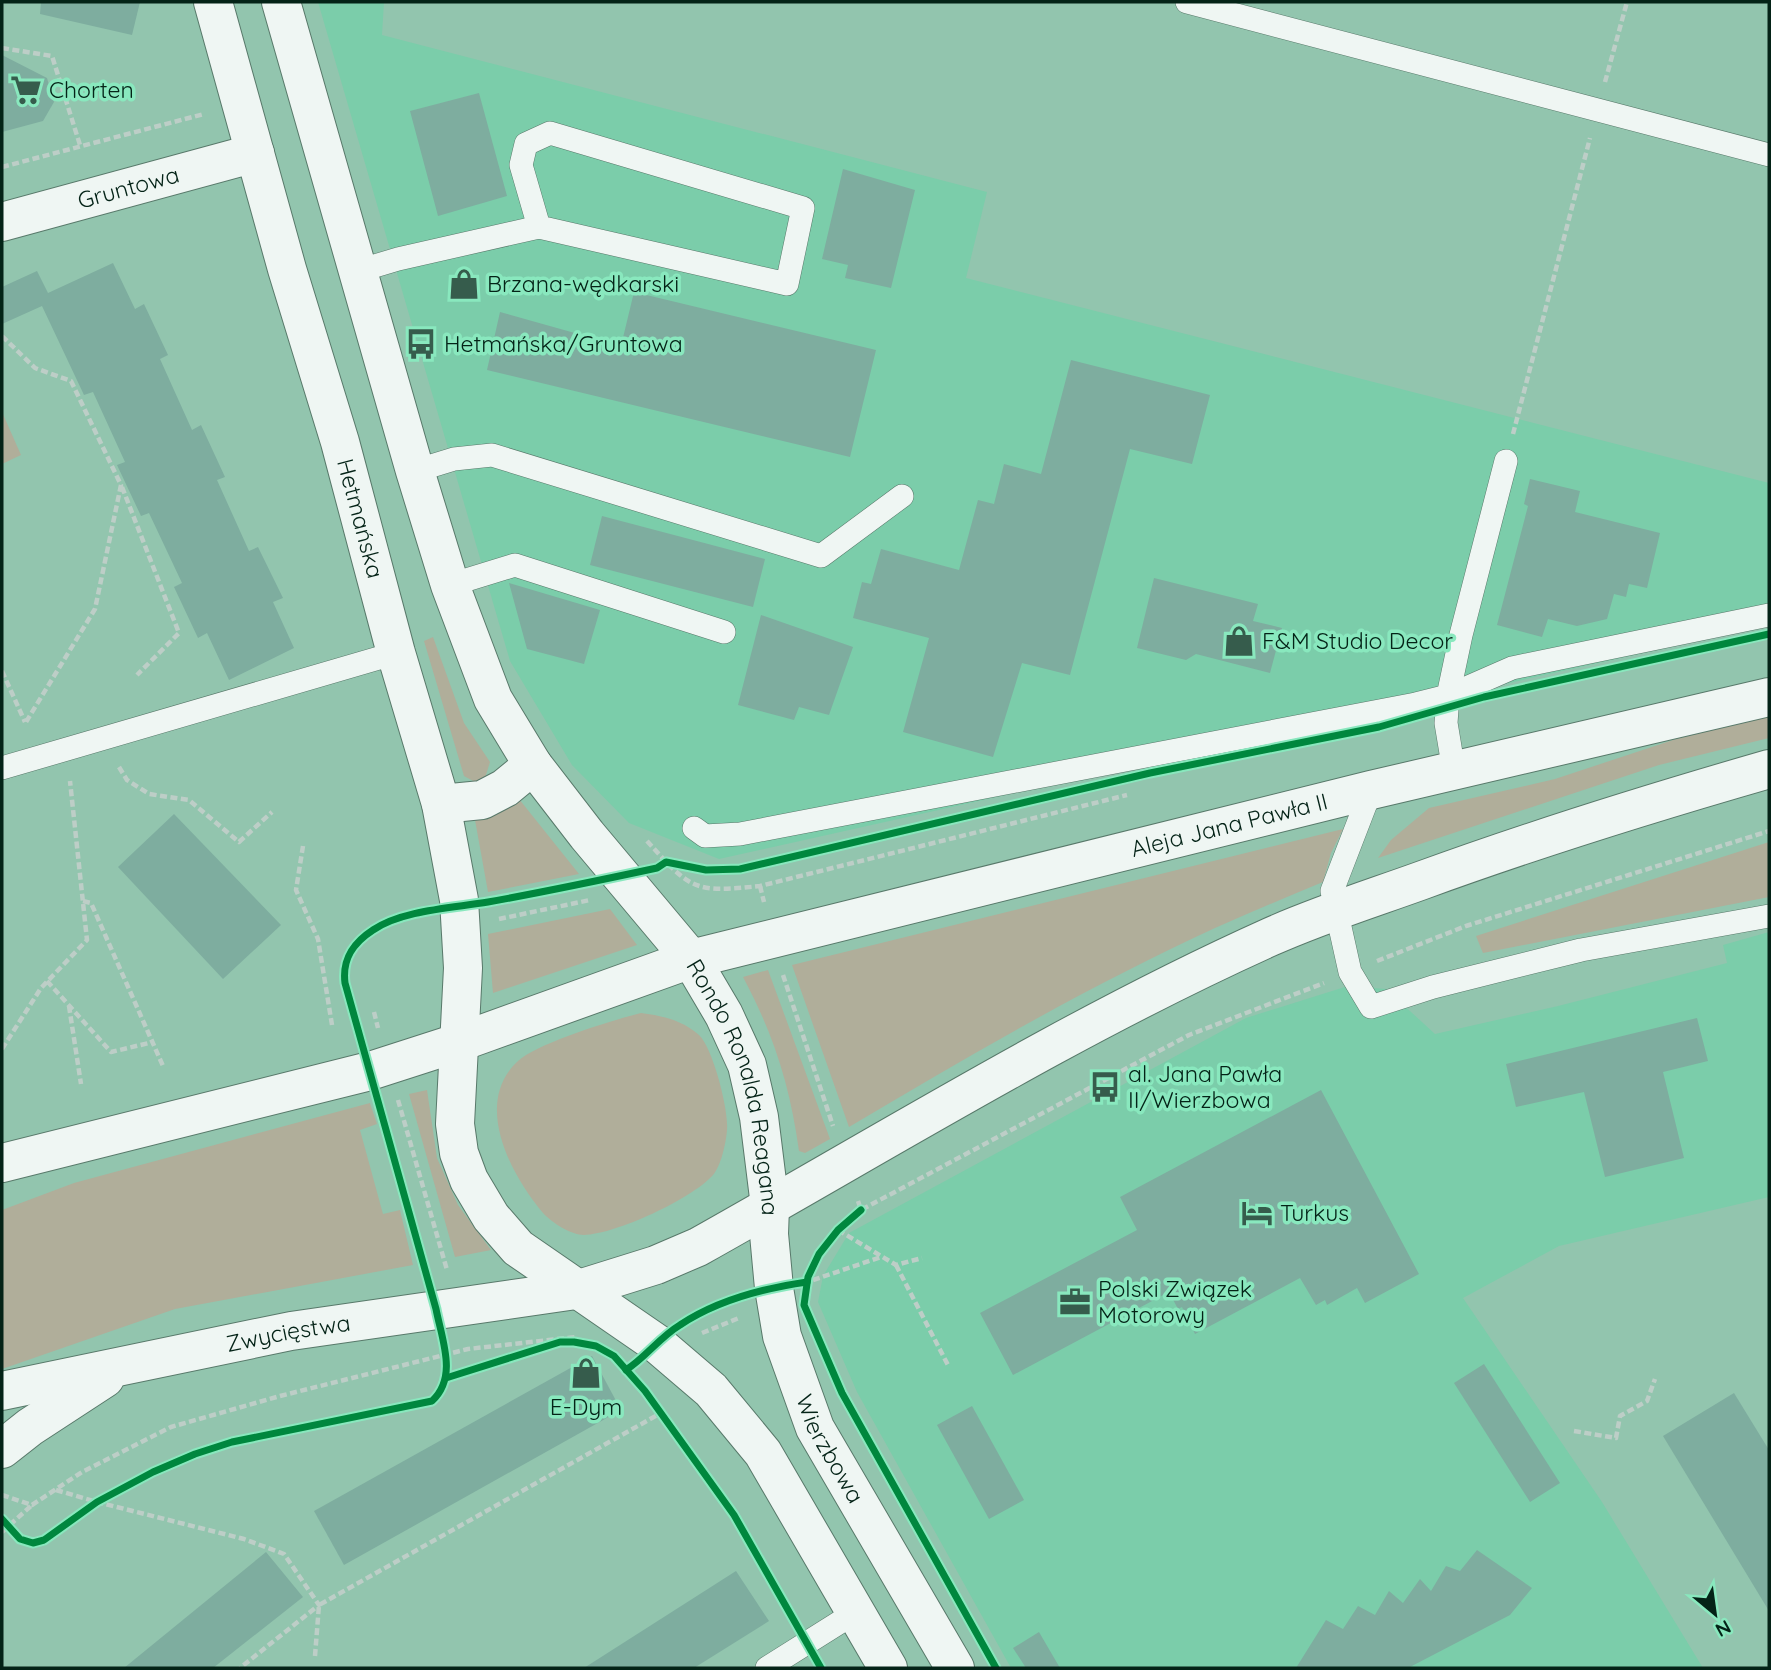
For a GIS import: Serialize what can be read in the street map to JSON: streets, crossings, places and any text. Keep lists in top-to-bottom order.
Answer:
{
  "streets": {
    "main road": [
      "Gruntowa",
      "Hetmańska",
      "Aleja Jana Pawła II",
      "Rondo Ronalda Reagana",
      "Zwycięstwa",
      "Wierzbowa"
    ]
  },
  "crossings": [
    ["Gruntowa", "Hetmańska"],
    ["Hetmańska", "Rondo Ronalda Reagana"],
    ["Aleja Jana Pawła II", "Rondo Ronalda Reagana"],
    ["Rondo Ronalda Reagana", "Zwycięstwa"],
    ["Rondo Ronalda Reagana", "Wierzbowa"]
  ],
  "places": {
    "supermarket": ["Chorten"],
    "shop": ["Brzana-wędkarski", "F&M Studio Decor", "E-Dym"],
    "bus stop": ["Hetmańska/Gruntowa", "al. Jana Pawła II/Wierzbowa"],
    "hotel": ["Turkus"],
    "office": ["Polski Związek Motorowy"]
  },
  "north": "bottom right"
}
